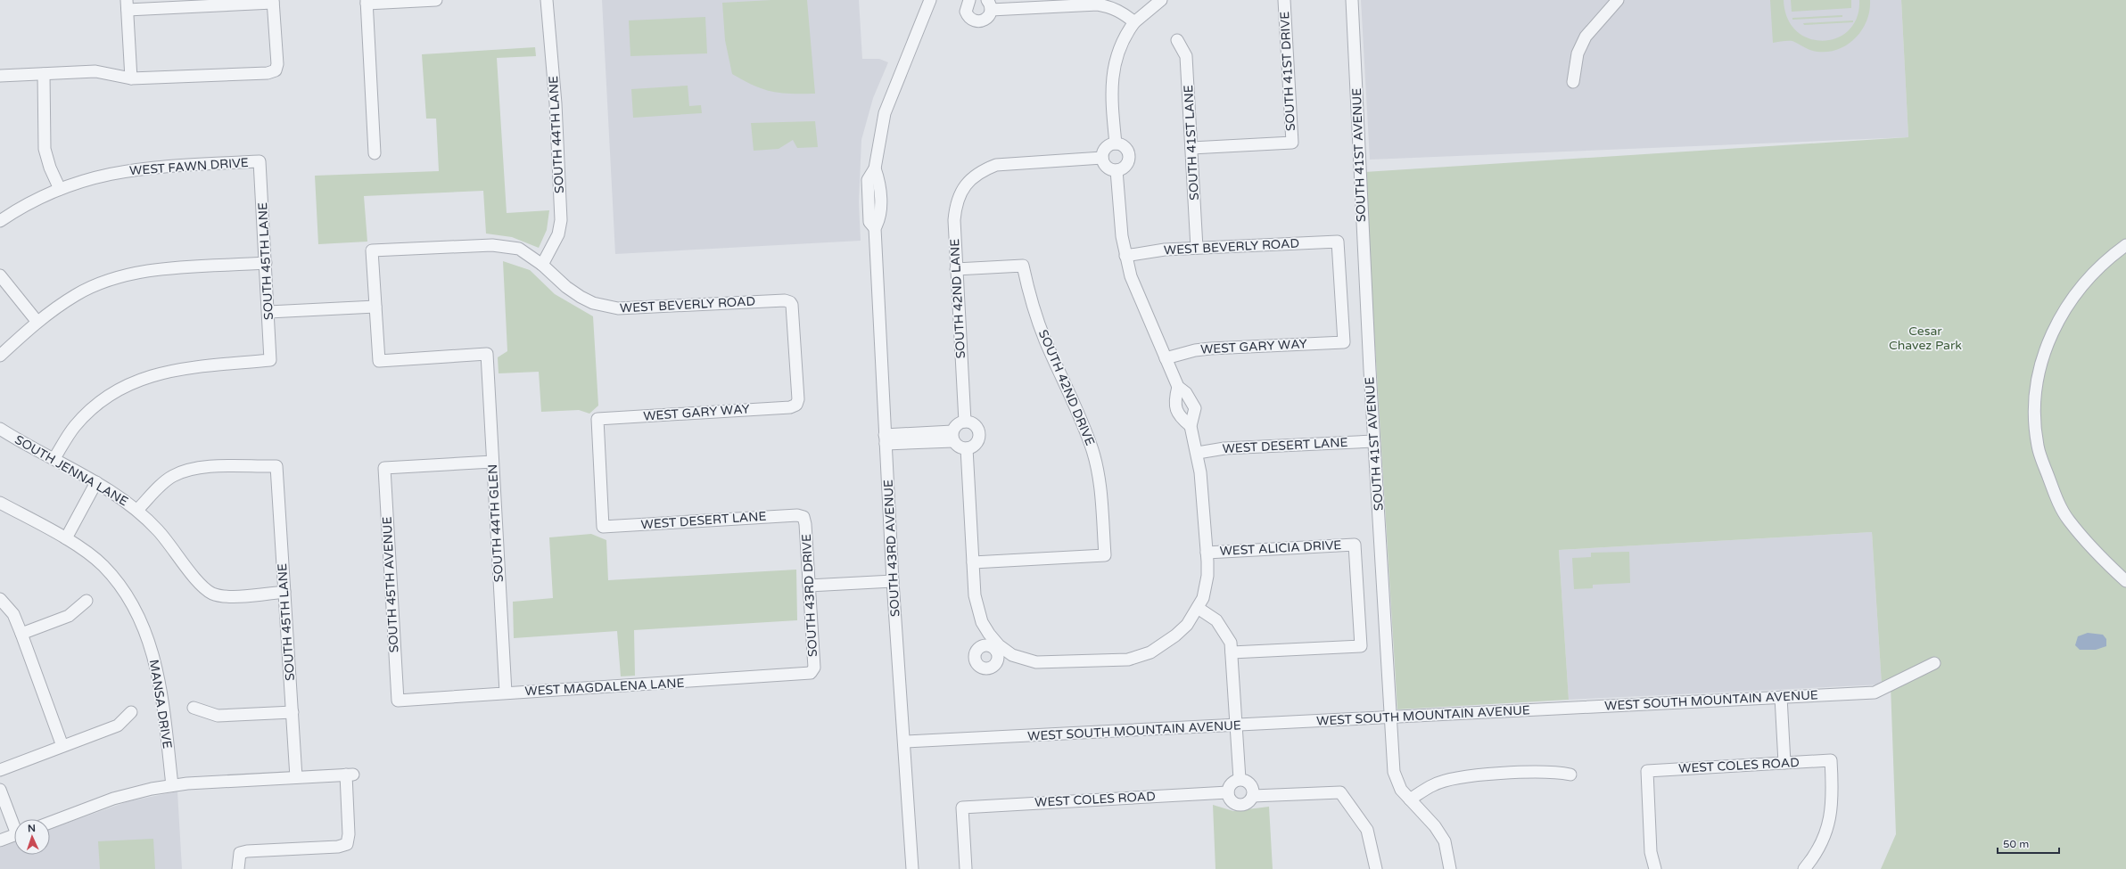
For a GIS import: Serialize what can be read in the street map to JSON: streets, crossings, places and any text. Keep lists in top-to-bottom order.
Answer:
{
  "streets": {
    "street": [
      "SOUTH 41ST DRIVE",
      "SOUTH 44TH LANE",
      "SOUTH 41ST LANE",
      "SOUTH 41ST AVENUE",
      "WEST FAWN DRIVE",
      "WEST BEVERLY ROAD",
      "SOUTH 45TH LANE",
      "SOUTH 42ND LANE",
      "WEST GARY WAY",
      "SOUTH 42ND DRIVE",
      "WEST DESERT LANE",
      "SOUTH JENNA LANE",
      "SOUTH 44TH GLEN",
      "SOUTH 43RD AVENUE",
      "WEST ALICIA DRIVE",
      "SOUTH 45TH AVENUE",
      "SOUTH 43RD DRIVE",
      "WEST MAGDALENA LANE",
      "WEST SOUTH MOUNTAIN AVENUE",
      "MANSA DRIVE",
      "WEST COLES ROAD"
    ]
  },
  "crossings": [
    ["SOUTH 41ST DRIVE", "SOUTH 41ST LANE"],
    ["SOUTH 44TH LANE", "WEST BEVERLY ROAD"],
    ["SOUTH 41ST LANE", "WEST BEVERLY ROAD"],
    ["SOUTH 41ST AVENUE", "WEST DESERT LANE"],
    ["SOUTH 41ST AVENUE", "WEST SOUTH MOUNTAIN AVENUE"],
    ["WEST FAWN DRIVE", "SOUTH 45TH LANE"],
    ["WEST BEVERLY ROAD", "WEST GARY WAY"],
    ["WEST BEVERLY ROAD", "SOUTH 44TH GLEN"],
    ["SOUTH 45TH LANE", "SOUTH JENNA LANE"],
    ["SOUTH 42ND LANE", "SOUTH 42ND DRIVE"],
    ["WEST GARY WAY", "WEST DESERT LANE"],
    ["WEST DESERT LANE", "SOUTH 43RD DRIVE"],
    ["SOUTH 44TH GLEN", "SOUTH 45TH AVENUE"],
    ["SOUTH 44TH GLEN", "WEST MAGDALENA LANE"],
    ["SOUTH 43RD AVENUE", "WEST SOUTH MOUNTAIN AVENUE"],
    ["SOUTH 45TH AVENUE", "WEST MAGDALENA LANE"],
    ["SOUTH 43RD DRIVE", "WEST MAGDALENA LANE"]
  ],
  "parks": ["Cesar Chavez Park"],
  "scale_bar": "50 m",
  "north": "top"
}
